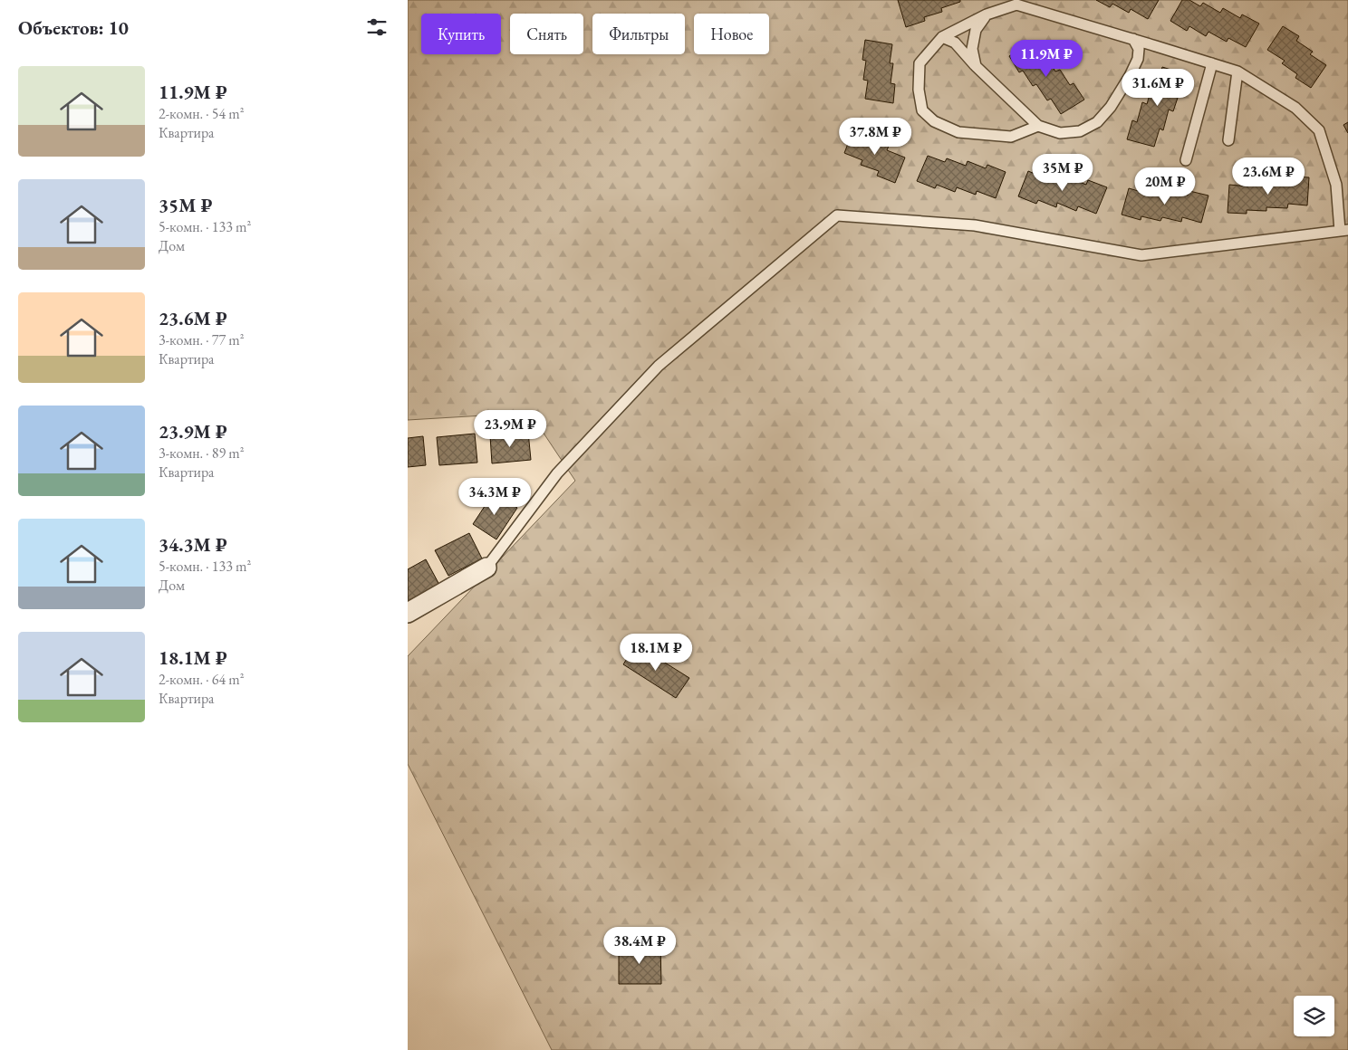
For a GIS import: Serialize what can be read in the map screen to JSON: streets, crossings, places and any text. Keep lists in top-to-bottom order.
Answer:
{
  "page": {
    "heading": "Объектов: 10",
    "chip": [
      "Купить",
      "Снять",
      "Фильтры",
      "Новое"
    ],
    "price": [
      "11.9M ₽",
      "31.6M ₽",
      "37.8M ₽",
      "35M ₽",
      "23.6M ₽",
      "20M ₽",
      "23.9M ₽",
      "34.3M ₽",
      "18.1M ₽",
      "38.4M ₽"
    ],
    "list": [
      {
        "name": "11.9M ₽",
        "note": "2-комн. · 54 m² · Квартира"
      },
      {
        "name": "35M ₽",
        "note": "5-комн. · 133 m² · Дом"
      },
      {
        "name": "23.6M ₽",
        "note": "3-комн. · 77 m² · Квартира"
      },
      {
        "name": "23.9M ₽",
        "note": "3-комн. · 89 m² · Квартира"
      },
      {
        "name": "34.3M ₽",
        "note": "5-комн. · 133 m² · Дом"
      },
      {
        "name": "18.1M ₽",
        "note": "2-комн. · 64 m² · Квартира"
      }
    ]
  }
}
